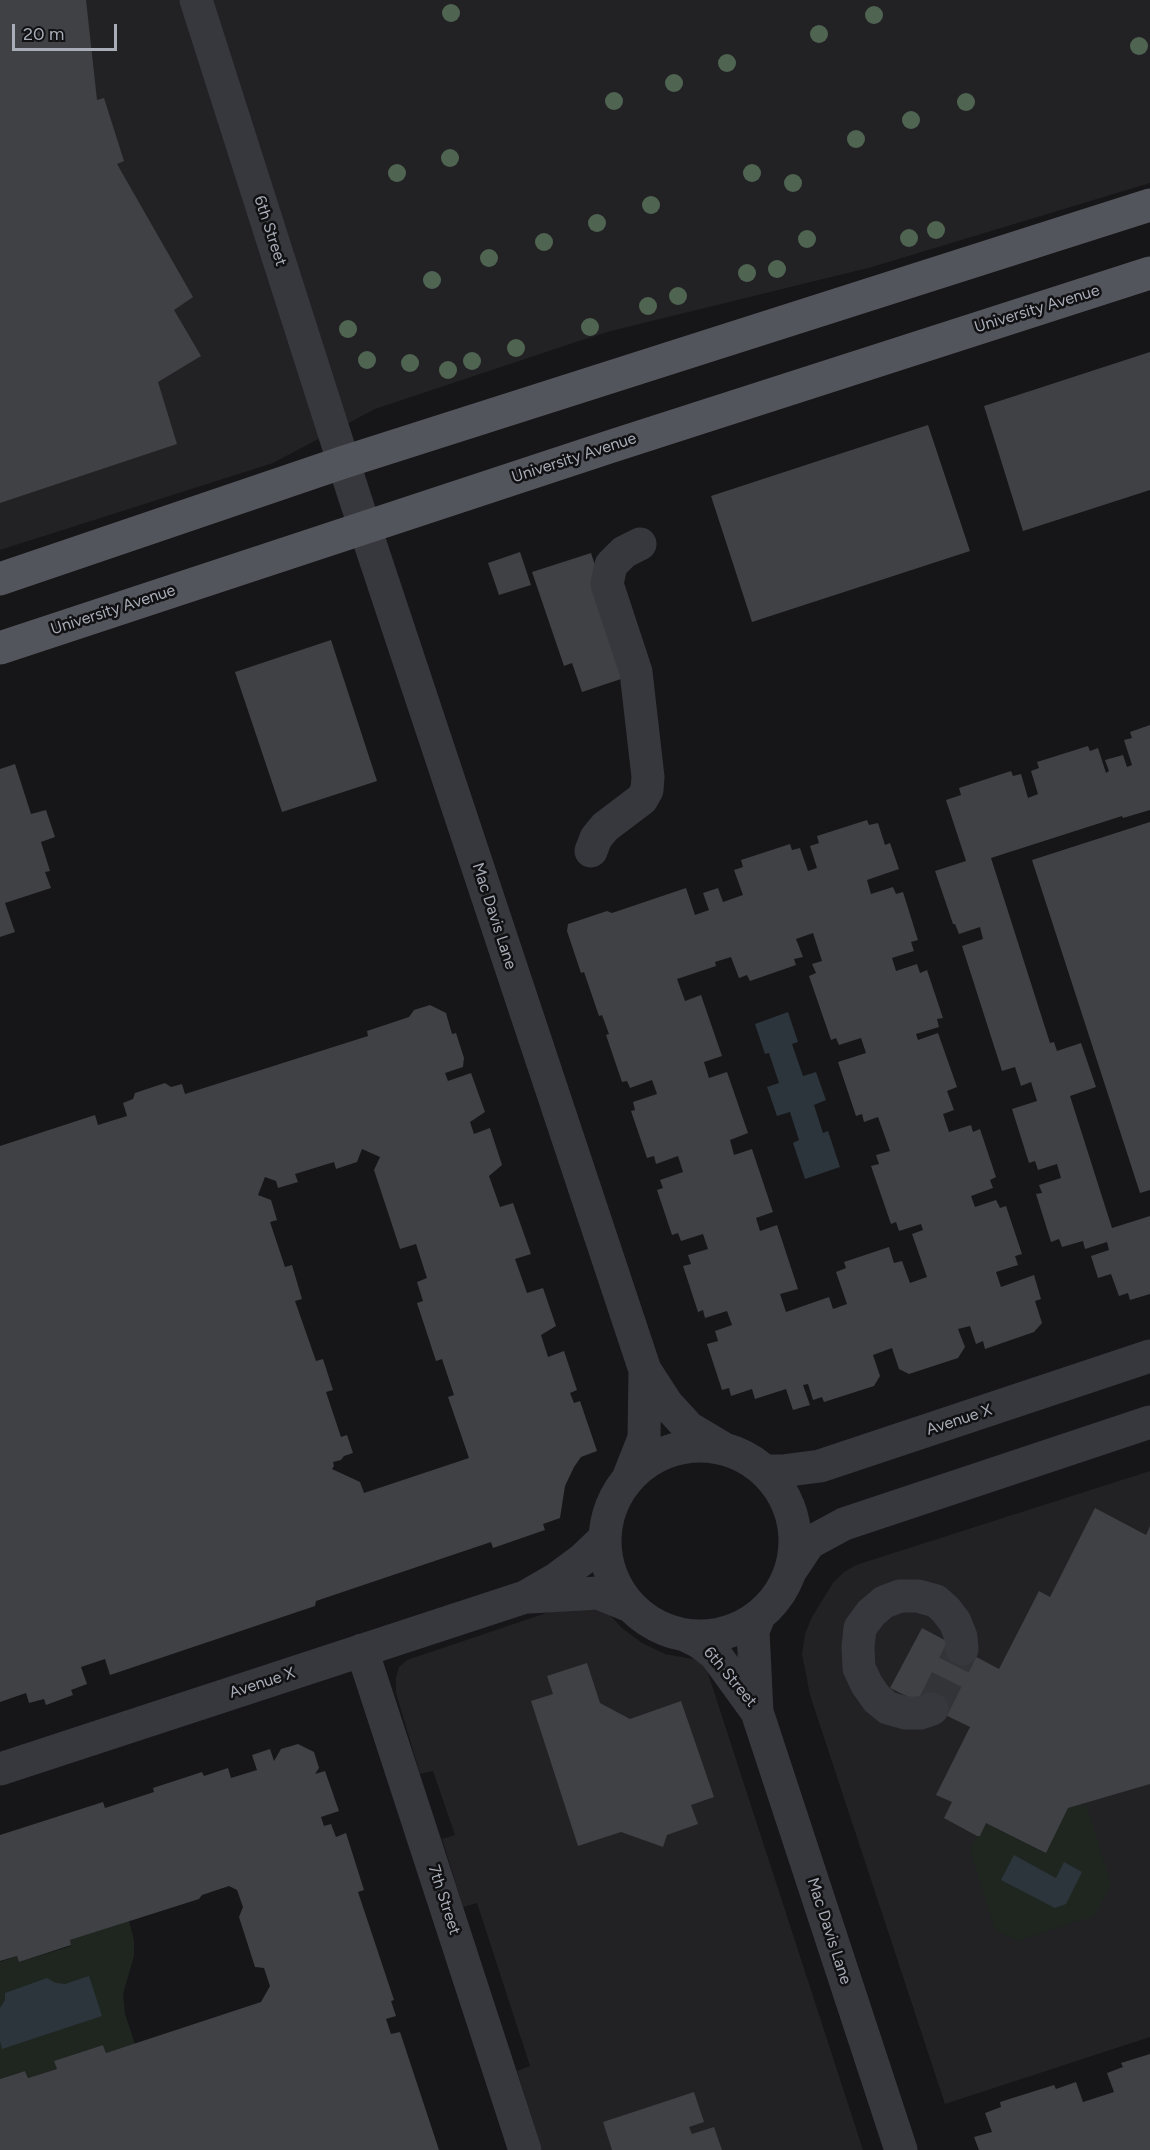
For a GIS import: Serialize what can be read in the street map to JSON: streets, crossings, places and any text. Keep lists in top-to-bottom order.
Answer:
{
  "streets": {
    "main road": ["University Avenue"],
    "street": [
      "6th Street",
      "Mac Davis Lane",
      "Avenue X",
      "7th Street"
    ]
  },
  "crossings": [
    ["6th Street", "Mac Davis Lane"],
    ["6th Street", "Avenue X"],
    ["University Avenue", "Mac Davis Lane"],
    ["Avenue X", "7th Street"]
  ],
  "scale_bar": "20 m"
}
